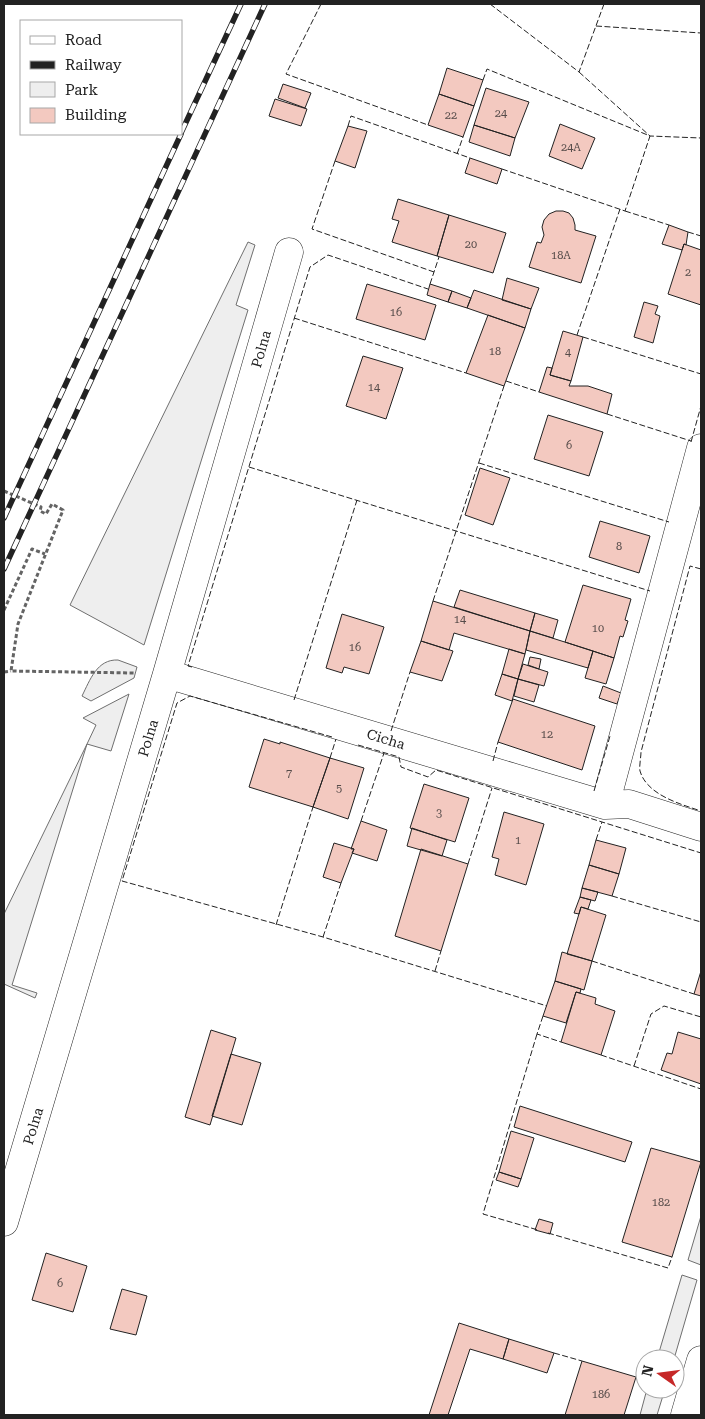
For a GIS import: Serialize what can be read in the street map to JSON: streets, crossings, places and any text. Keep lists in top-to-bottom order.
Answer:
{
  "streets": {
    "street": ["Polna", "Cicha"]
  },
  "crossings": [
    ["Polna", "Cicha"]
  ],
  "house_numbers": [
    "24",
    "22",
    "24A",
    "20",
    "18A",
    "2",
    "16",
    "18",
    "4",
    "14",
    "6",
    "8",
    "14",
    "10",
    "16",
    "12",
    "7",
    "5",
    "3",
    "1",
    "182",
    "6",
    "186"
  ],
  "legend": [
    "Road",
    "Railway",
    "Park",
    "Building"
  ],
  "north": "left"
}
